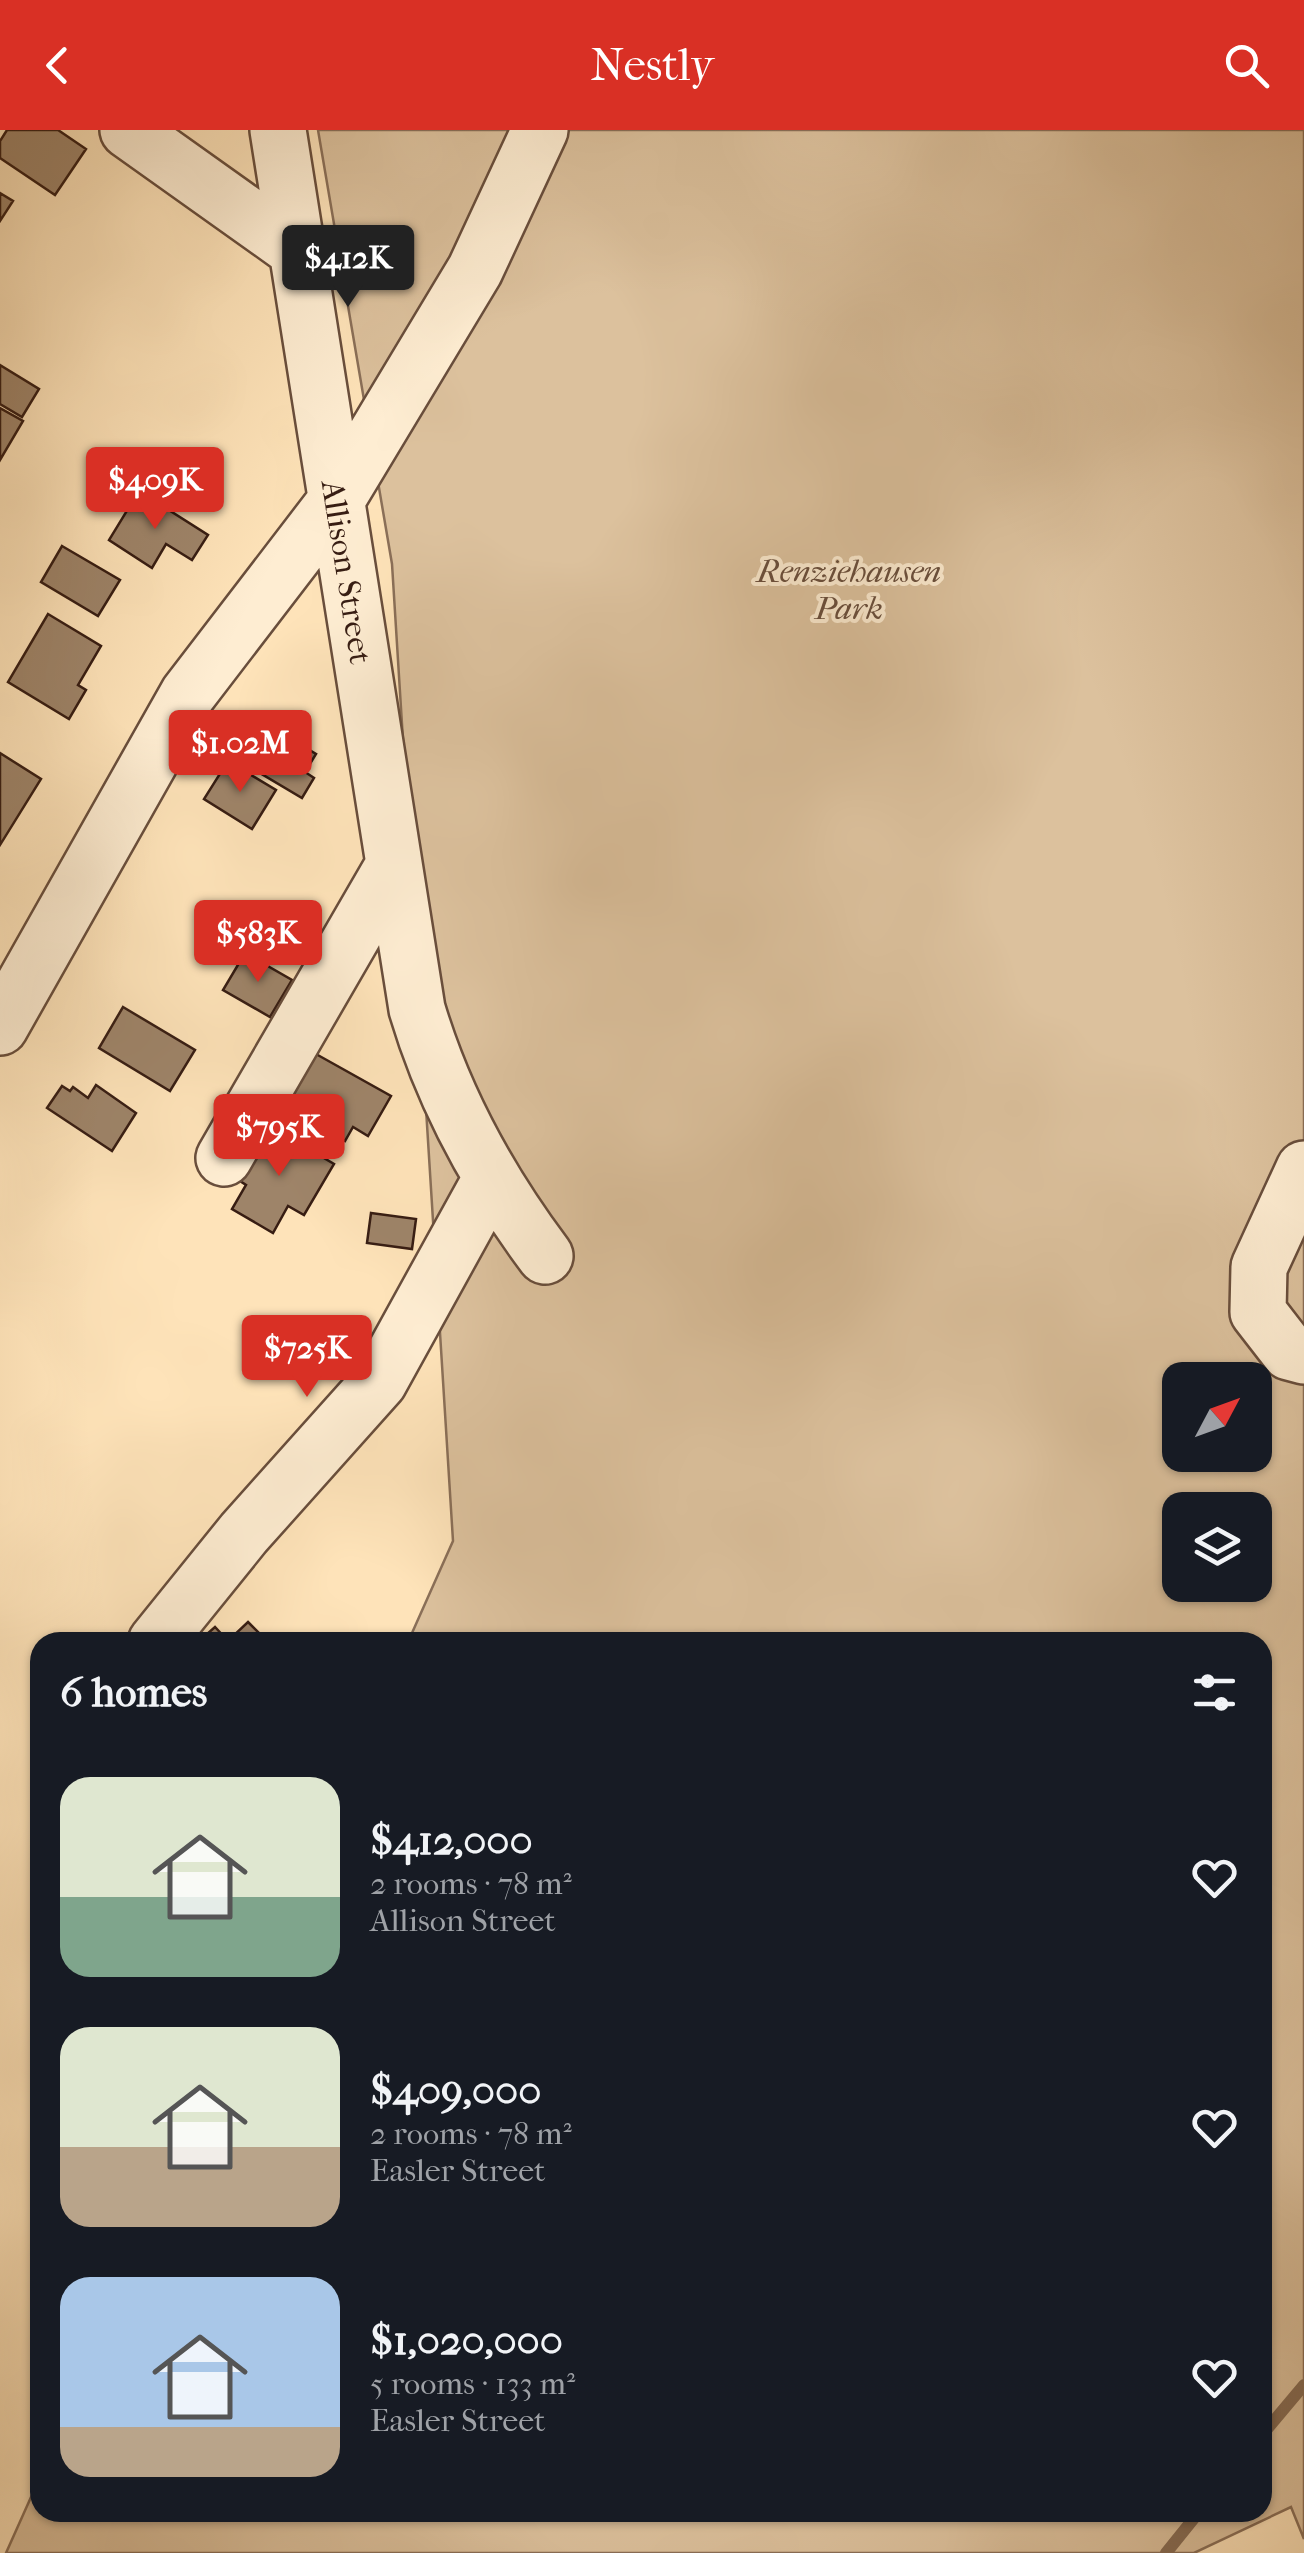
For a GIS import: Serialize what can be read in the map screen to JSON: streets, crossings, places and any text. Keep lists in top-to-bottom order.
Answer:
{
  "streets": {
    "street": ["Allison Street"]
  },
  "parks": ["Renziehausen Park"],
  "north": "top right",
  "page": {
    "header": "Nestly",
    "price": [
      "$412K",
      "$409K",
      "$1.02M",
      "$583K",
      "$795K",
      "$725K"
    ],
    "heading": "6 homes",
    "list": [
      {
        "name": "$412,000",
        "note": "2 rooms · 78 m² · Allison Street"
      },
      {
        "name": "$409,000",
        "note": "2 rooms · 78 m² · Easler Street"
      },
      {
        "name": "$1,020,000",
        "note": "5 rooms · 133 m² · Easler Street"
      }
    ]
  }
}
